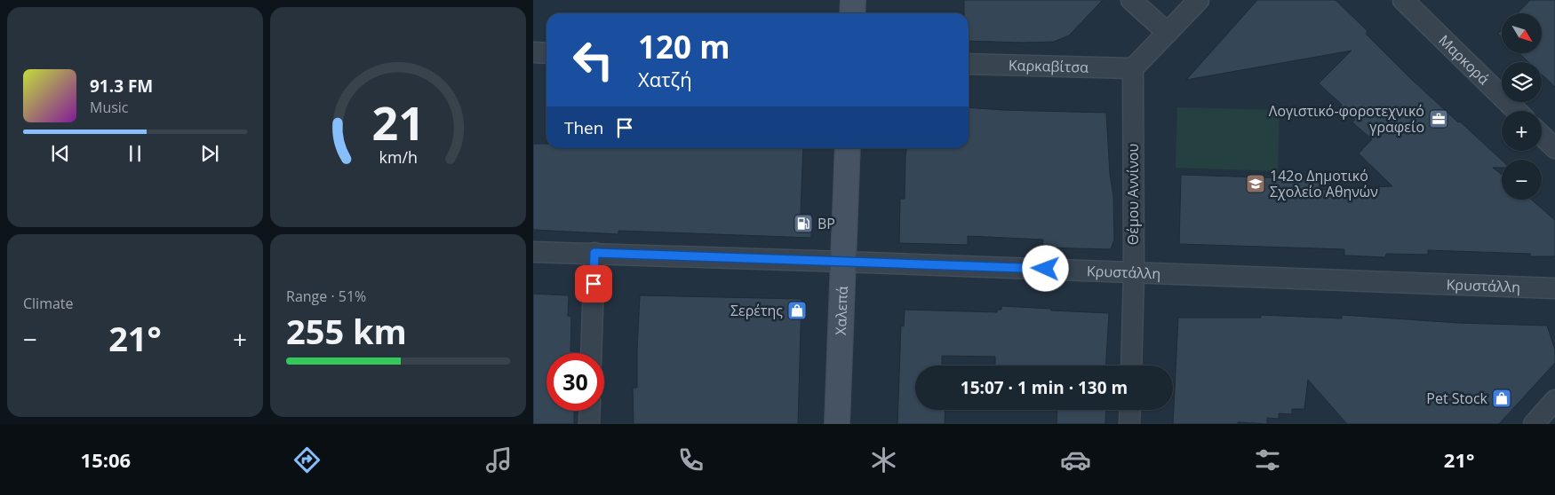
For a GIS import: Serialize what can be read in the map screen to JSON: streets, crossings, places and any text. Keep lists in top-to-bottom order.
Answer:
{
  "streets": {
    "street": [
      "Μαρκορά",
      "Καρκαβίτσα",
      "Θέμου Αννίνου",
      "Κρυστάλλη",
      "Χαλεπά"
    ]
  },
  "crossings": [
    ["Καρκαβίτσα", "Θέμου Αννίνου"],
    ["Θέμου Αννίνου", "Κρυστάλλη"],
    ["Κρυστάλλη", "Χαλεπά"]
  ],
  "places": {
    "office": ["Λογιστικό-φοροτεχνικό γραφείο"],
    "school or university": ["142ο Δημοτικό Σχολείο Αθηνών"],
    "fuel station": ["BP"],
    "shop": ["Σερέτης", "Pet Stock"]
  },
  "north": "bottom right",
  "page": {
    "map_buttons": ["+", "−"],
    "turn": ["120 m", "Χατζή"],
    "song": ["91.3 FM", "Music"],
    "then": "Then",
    "tile": [
      "Climate",
      ["Range · 51%", "255 km"]
    ],
    "heat": ["−", "21°", "+"],
    "limit": "30",
    "trip": "15:07 · 1 min · 130 m",
    "tabs": ["15:06", "21°"],
    "gauge": ["21", "km/h"]
  }
}
